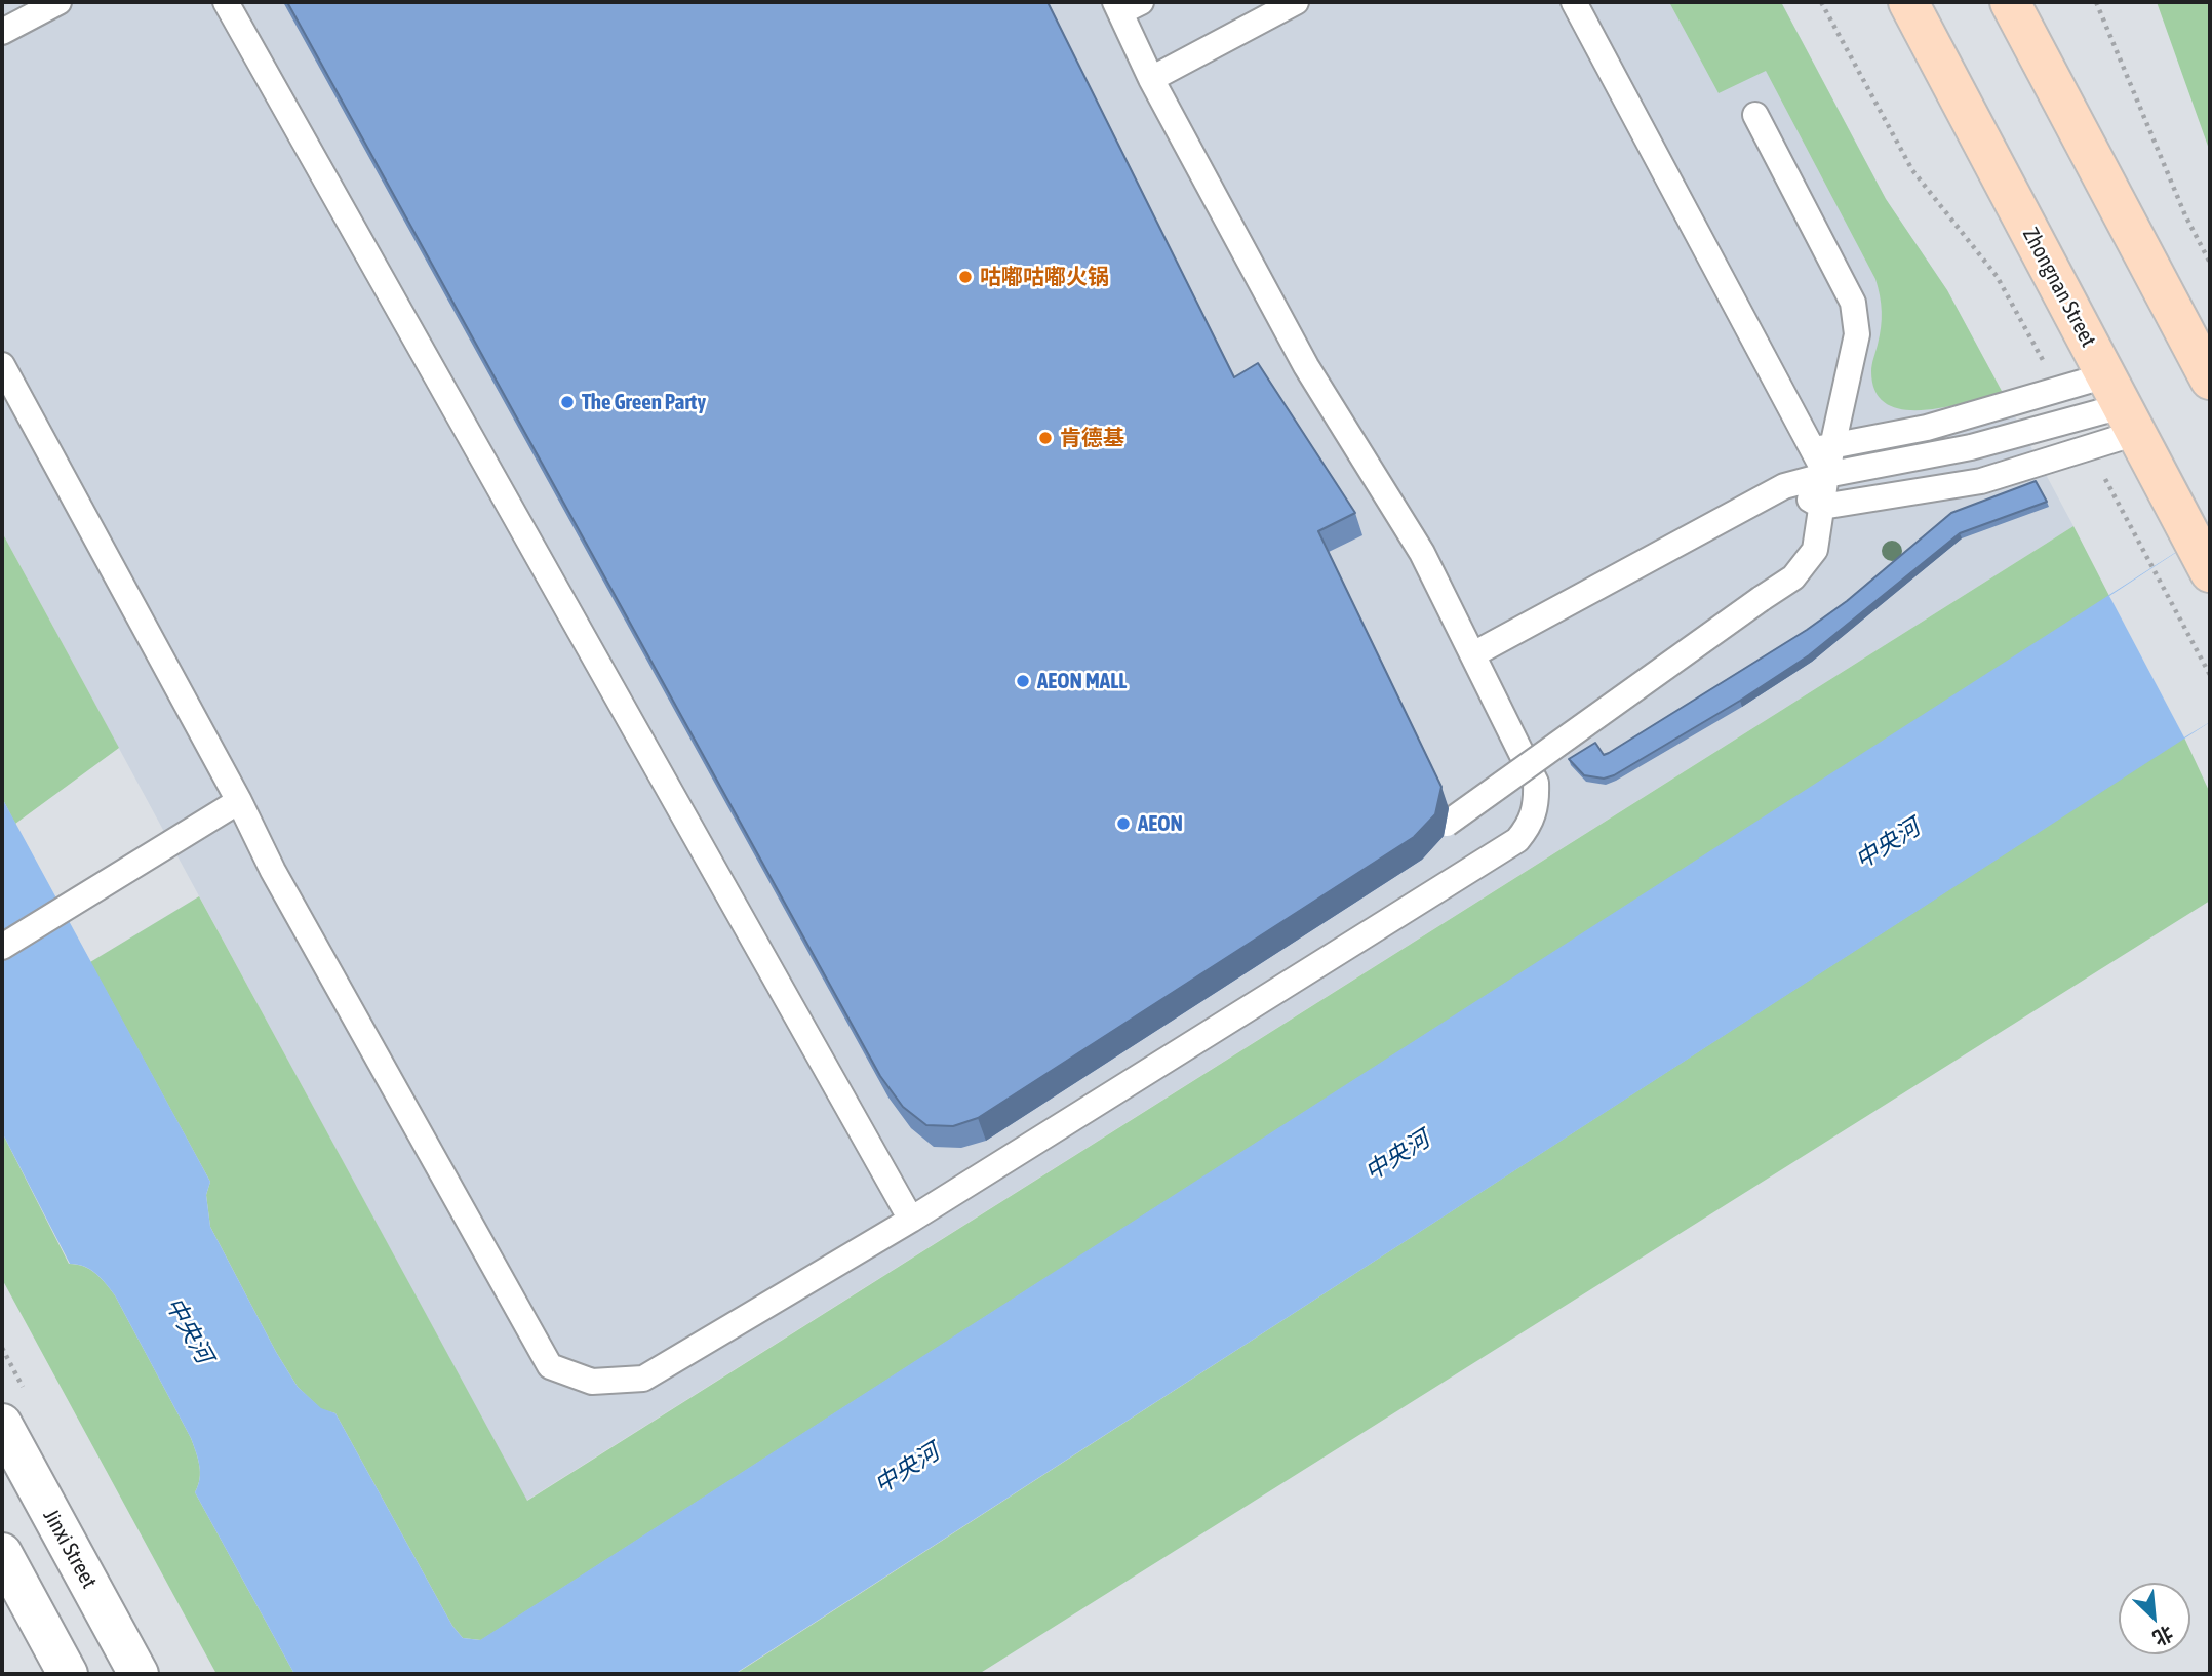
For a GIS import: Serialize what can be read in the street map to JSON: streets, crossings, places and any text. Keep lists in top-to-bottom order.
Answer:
{
  "streets": {
    "main road": ["Zhongnan Street", "Jinxi Street"]
  },
  "water": ["中央河"],
  "places": [
    "咕嘟咕嘟火锅",
    "The Green Party",
    "肯德基",
    "AEON MALL",
    "AEON"
  ],
  "north": "bottom right"
}
